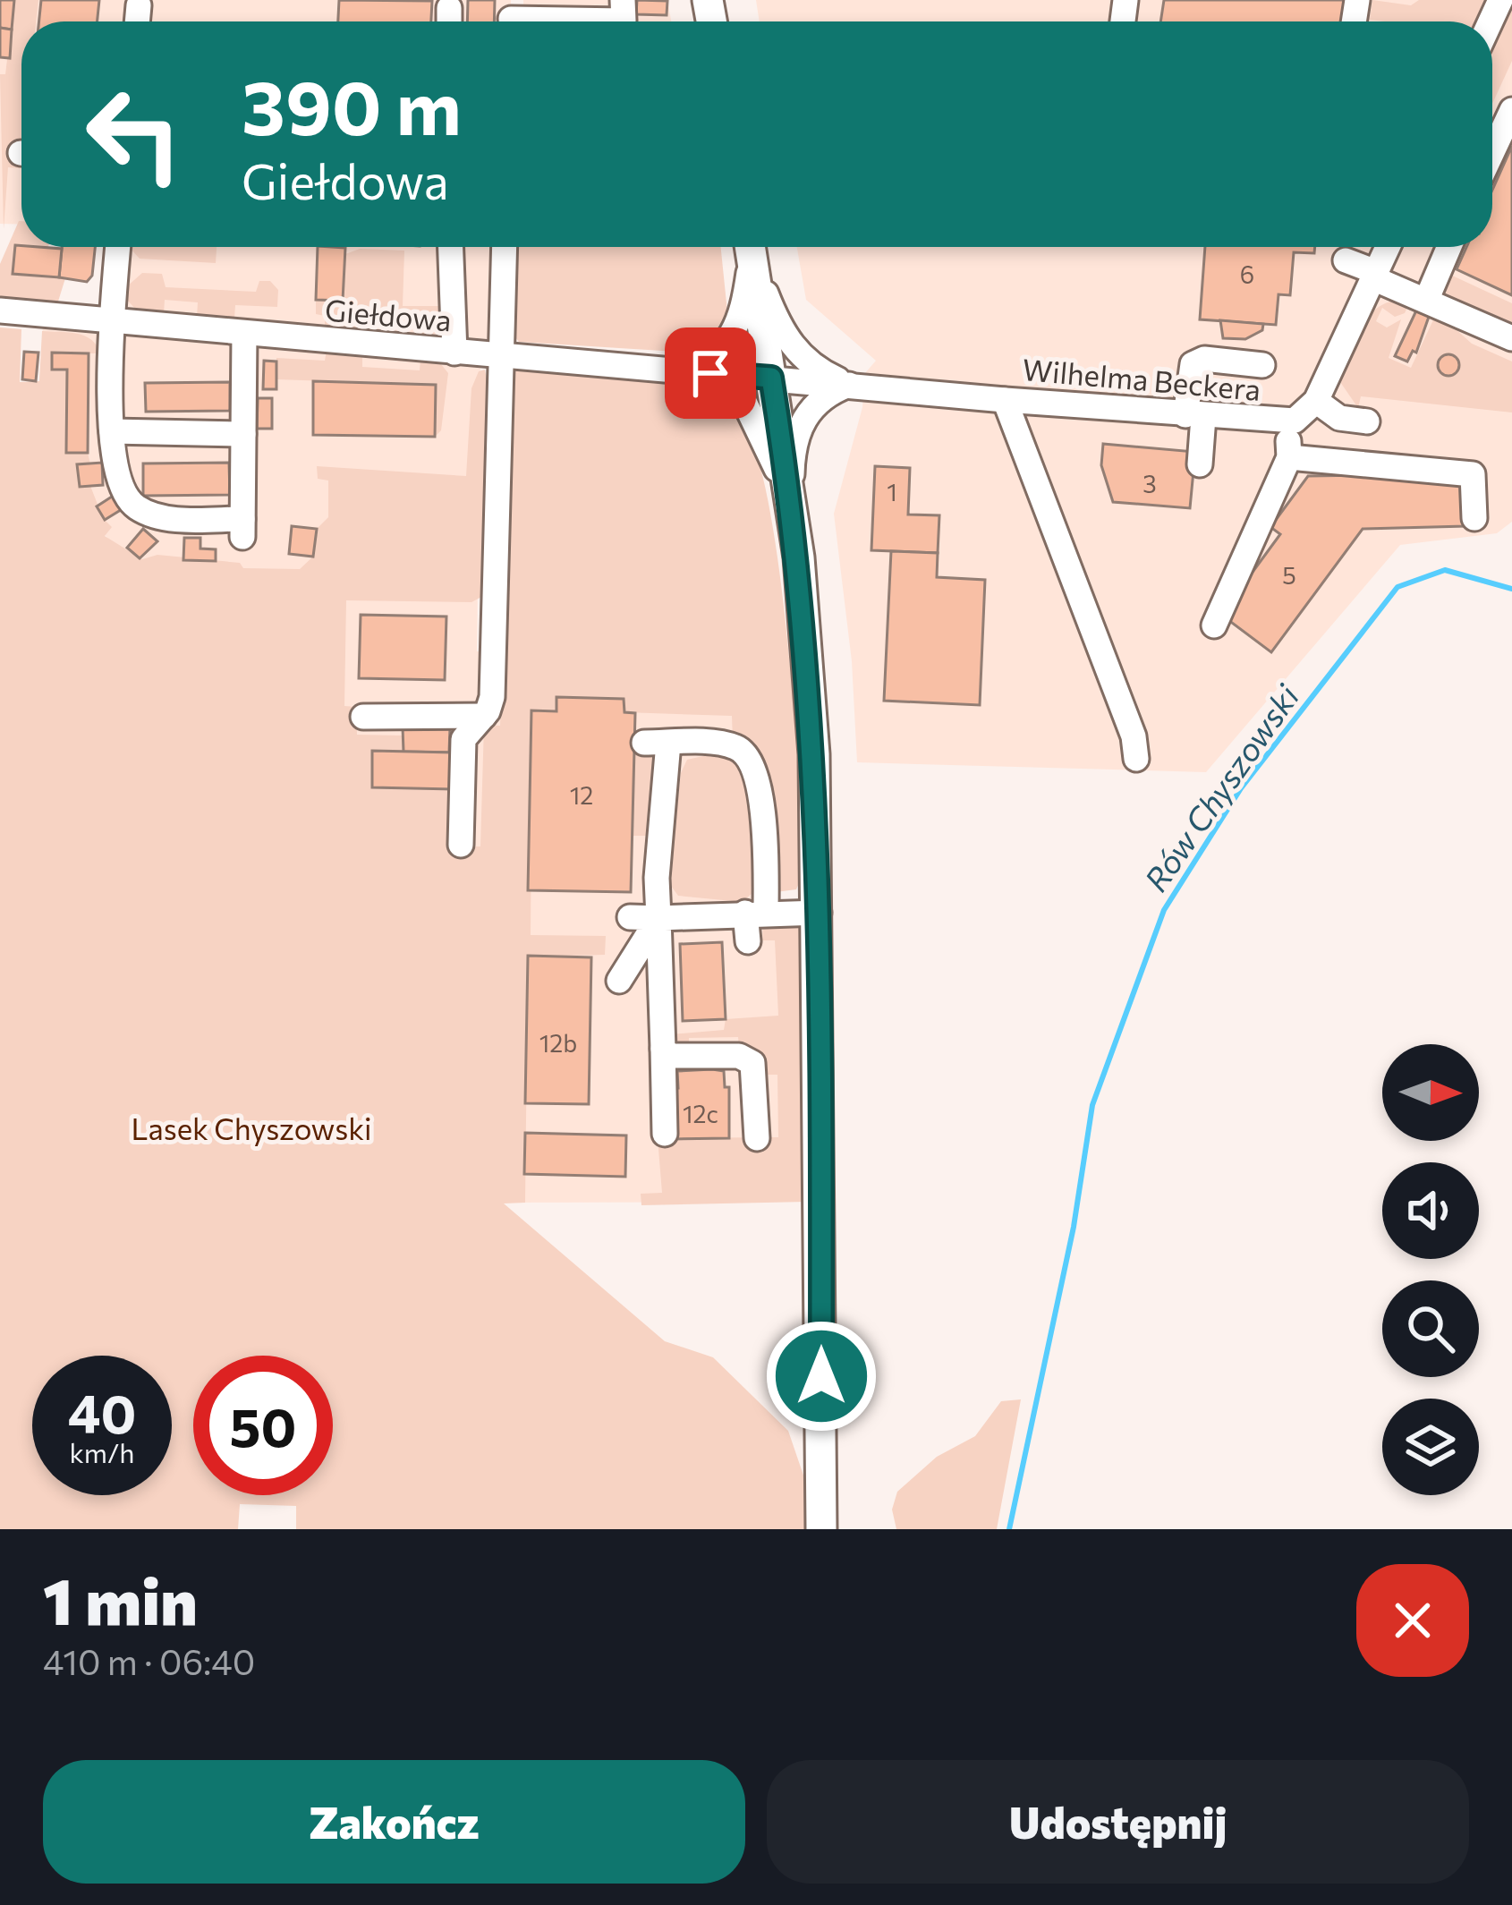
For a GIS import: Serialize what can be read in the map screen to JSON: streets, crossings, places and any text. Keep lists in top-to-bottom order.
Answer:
{
  "streets": {
    "street": ["Giełdowa", "Wilhelma Beckera"]
  },
  "crossings": [
    ["Giełdowa", "Wilhelma Beckera"]
  ],
  "water": ["Rów Chyszowski"],
  "parks": ["Lasek Chyszowski"],
  "house_numbers": [
    "6",
    "3",
    "1",
    "5",
    "12",
    "12b",
    "12c"
  ],
  "north": "right",
  "page": {
    "turn": ["390 m", "Giełdowa"],
    "speed": "40 km/h",
    "limit": "50",
    "heading": ["1 min", "410 m · 06:40"],
    "buttons": ["Zakończ", "Udostępnij"]
  }
}
